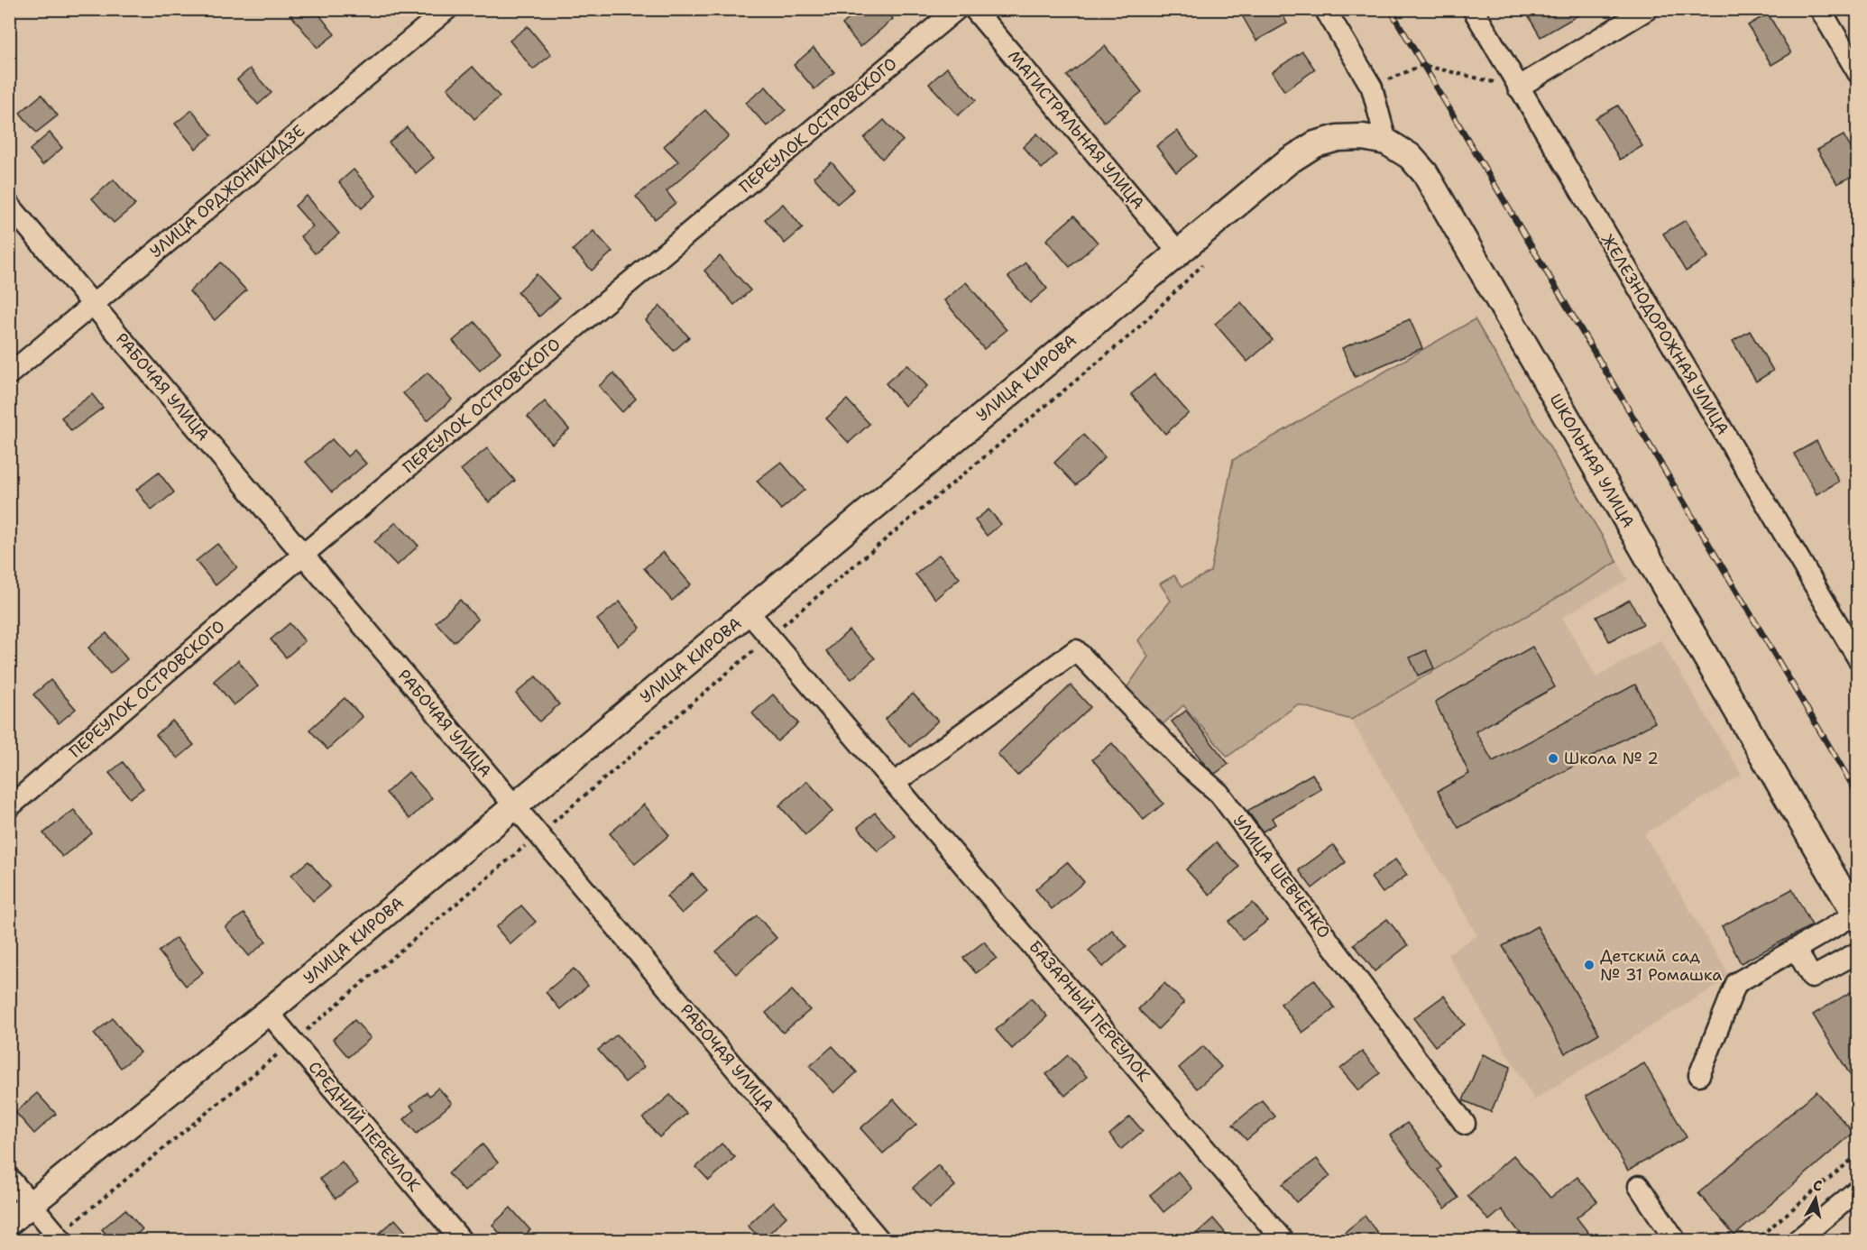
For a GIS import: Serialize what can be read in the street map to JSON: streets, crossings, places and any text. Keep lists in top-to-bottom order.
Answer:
{
  "streets": {
    "main road": ["УЛИЦА КИРОВА", "ШКОЛЬНАЯ УЛИЦА"],
    "street": [
      "ПЕРЕУЛОК ОСТРОВСКОГО",
      "МАГИСТРАЛЬНАЯ УЛИЦА",
      "УЛИЦА ОРДЖОНИКИДЗЕ",
      "ЖЕЛЕЗНОДОРОЖНАЯ УЛИЦА",
      "РАБОЧАЯ УЛИЦА",
      "УЛИЦА ШЕВЧЕНКО",
      "БАЗАРНЫЙ ПЕРЕУЛОК",
      "СРЕДНИЙ ПЕРЕУЛОК"
    ]
  },
  "crossings": [
    ["ПЕРЕУЛОК ОСТРОВСКОГО", "РАБОЧАЯ УЛИЦА"],
    ["МАГИСТРАЛЬНАЯ УЛИЦА", "УЛИЦА КИРОВА"],
    ["УЛИЦА ОРДЖОНИКИДЗЕ", "РАБОЧАЯ УЛИЦА"],
    ["УЛИЦА КИРОВА", "РАБОЧАЯ УЛИЦА"],
    ["УЛИЦА КИРОВА", "ШКОЛЬНАЯ УЛИЦА"],
    ["УЛИЦА КИРОВА", "БАЗАРНЫЙ ПЕРЕУЛОК"],
    ["УЛИЦА КИРОВА", "СРЕДНИЙ ПЕРЕУЛОК"],
    ["УЛИЦА ШЕВЧЕНКО", "БАЗАРНЫЙ ПЕРЕУЛОК"]
  ],
  "places": ["Школа № 2", "Детский сад № 31 Ромашка"],
  "north": "top"
}
